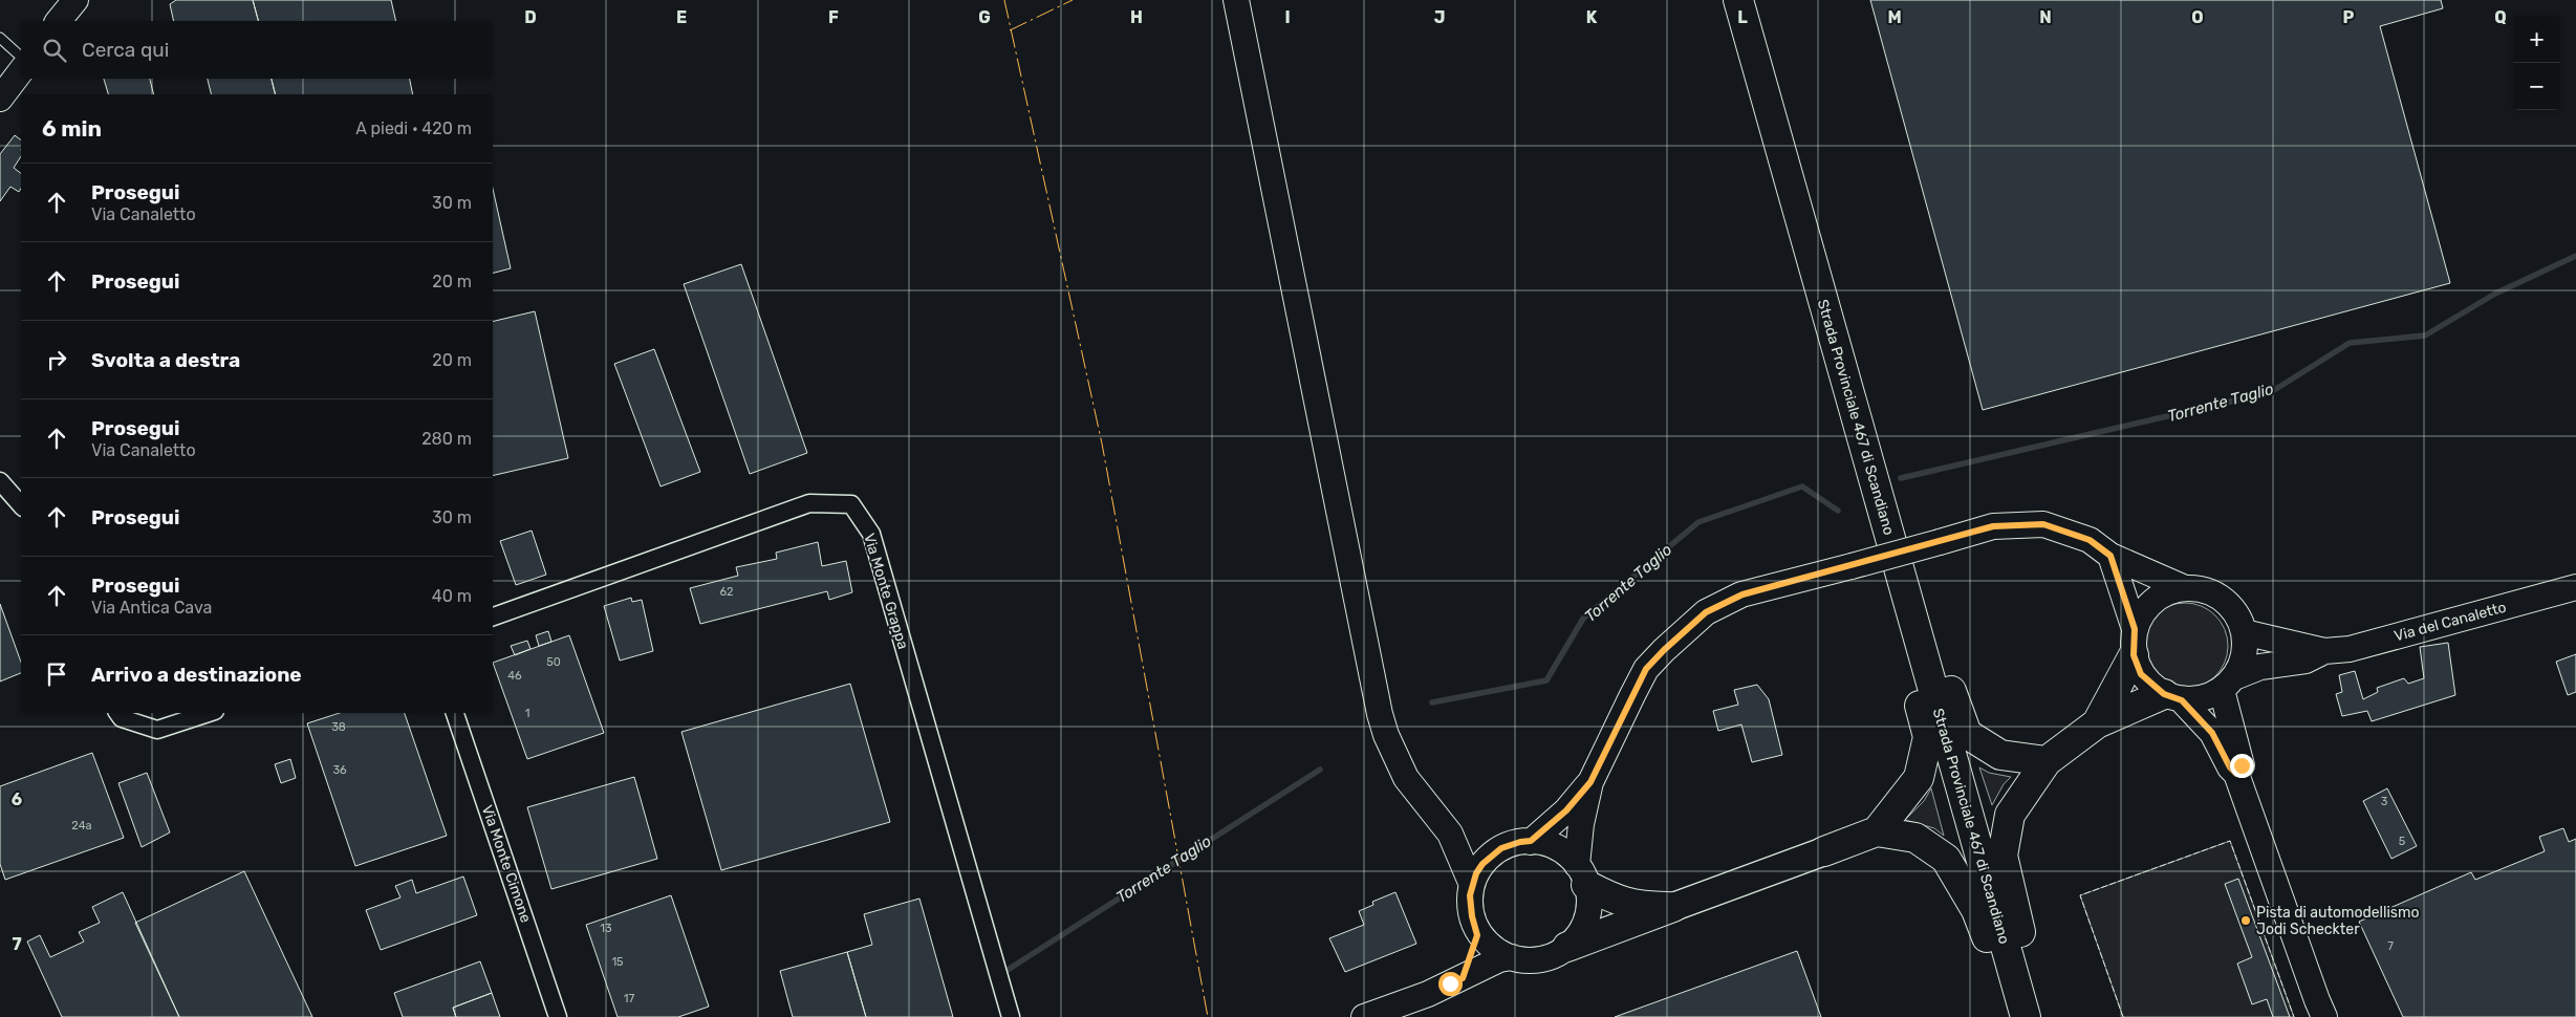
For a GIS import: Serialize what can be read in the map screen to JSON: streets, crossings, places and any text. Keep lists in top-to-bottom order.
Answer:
{
  "streets": {
    "highway": ["Strada Provinciale 467 di Scandiano"],
    "main road": ["Via del Canaletto"],
    "street": ["Via Monte Grappa", "Via Monte Cimone"]
  },
  "water": ["Torrente Taglio"],
  "places": ["Pista di automodellismo Jodi Scheckter"],
  "house_numbers": [
    "62",
    "50",
    "46",
    "1",
    "38",
    "36",
    "3",
    "24a",
    "5",
    "13",
    "7",
    "15",
    "17"
  ],
  "page": {
    "map_buttons": ["+", "−"],
    "search": "Cerca qui",
    "heading": ["6 min", "A piedi · 420 m"],
    "list": [
      ["Prosegui", "Via Canaletto", "30 m"],
      ["Prosegui", "20 m"],
      ["Svolta a destra", "20 m"],
      ["Prosegui", "Via Canaletto", "280 m"],
      ["Prosegui", "30 m"],
      ["Prosegui", "Via Antica Cava", "40 m"],
      "Arrivo a destinazione"
    ]
  },
  "grid": {
    "columns": [
      "D",
      "E",
      "F",
      "G",
      "H",
      "I",
      "J",
      "K",
      "L",
      "M",
      "N",
      "O",
      "P",
      "Q"
    ],
    "rows": ["6", "7"]
  }
}
